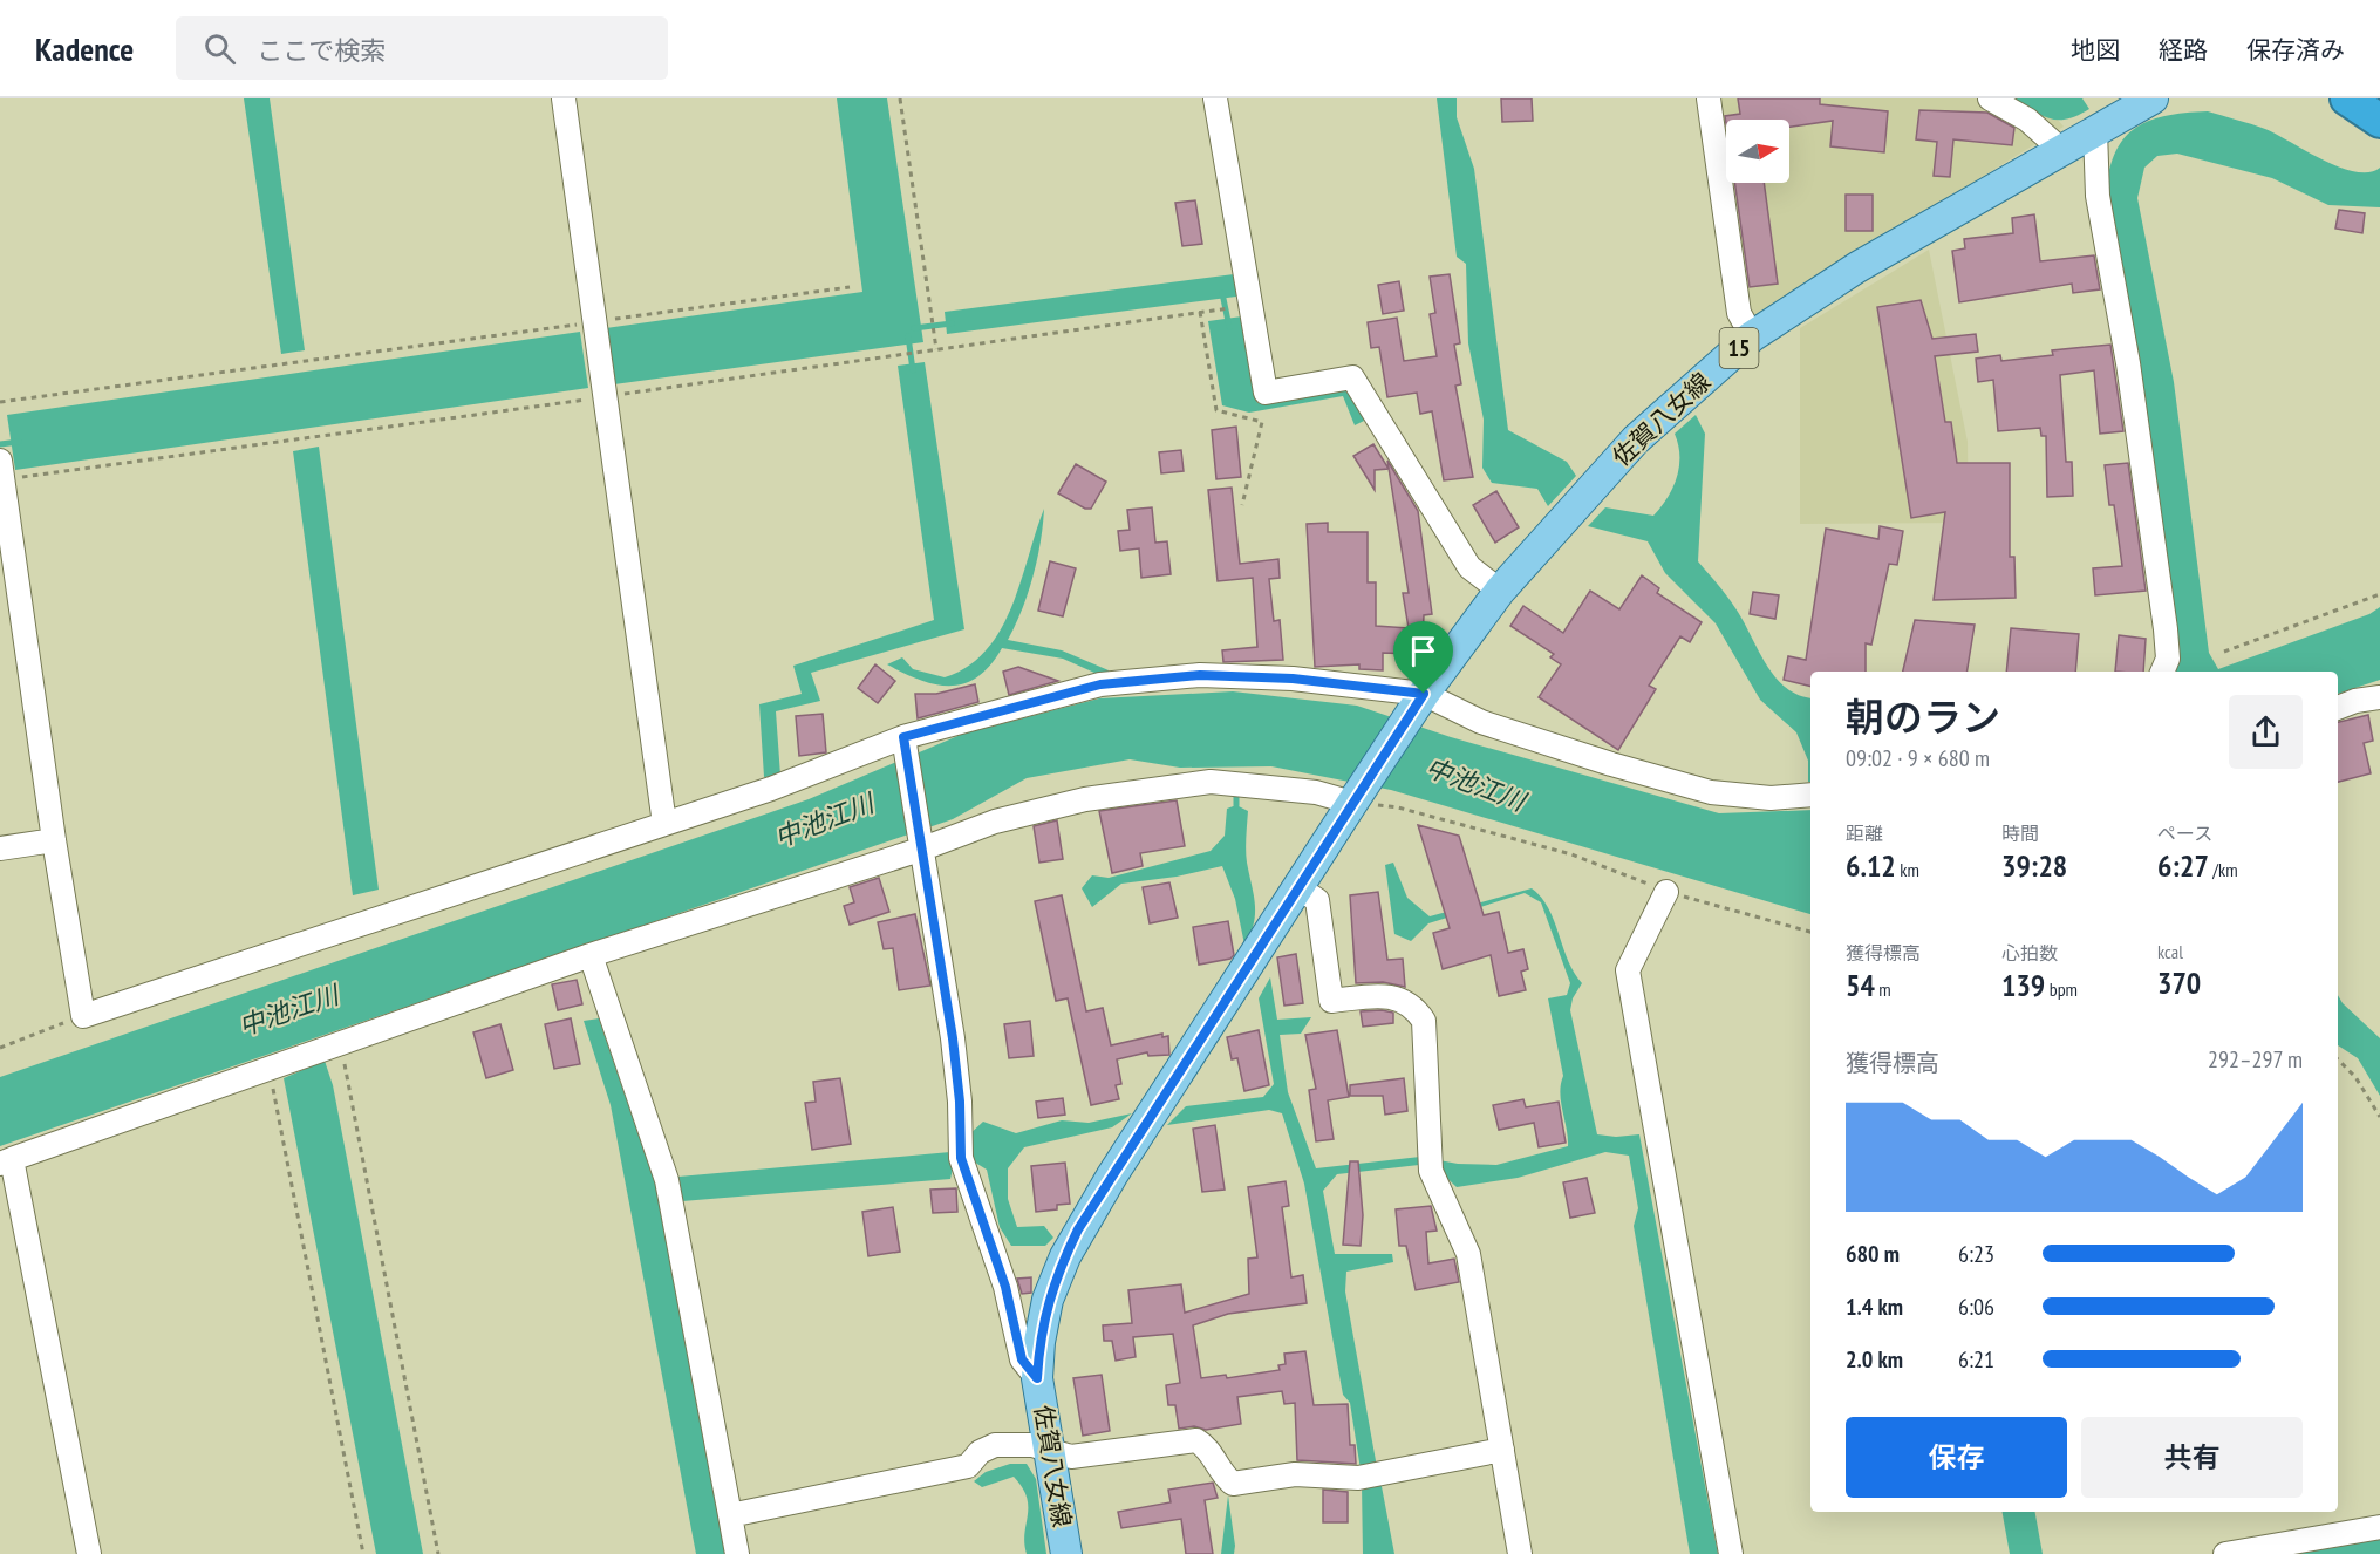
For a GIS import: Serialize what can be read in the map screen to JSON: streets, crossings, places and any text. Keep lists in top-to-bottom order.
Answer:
{
  "streets": {
    "main road": ["15", "佐賀八女線"]
  },
  "crossings": [
    ["15", "佐賀八女線"]
  ],
  "water": ["中池江川"],
  "north": "right",
  "page": {
    "header": "Kadence",
    "search": "ここで検索",
    "nav": ["地図", "経路", "保存済み"],
    "heading": ["朝のラン", "09:02 · 9 × 680 m"],
    "stats": [
      ["距離", "6.12 km"],
      ["時間", "39:28"],
      ["ペース", "6:27 /km"],
      ["獲得標高", "54 m"],
      ["心拍数", "139 bpm"],
      ["kcal", "370"]
    ],
    "chart": ["獲得標高", "292–297 m"],
    "list": [
      {
        "name": "680 m",
        "note": "6:23"
      },
      {
        "name": "1.4 km",
        "note": "6:06"
      },
      {
        "name": "2.0 km",
        "note": "6:21"
      }
    ],
    "buttons": ["保存", "共有"]
  }
}
